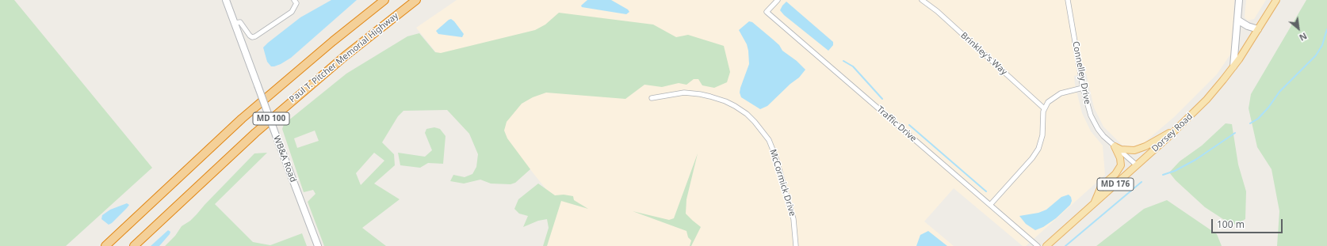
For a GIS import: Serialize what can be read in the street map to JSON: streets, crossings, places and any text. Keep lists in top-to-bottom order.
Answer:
{
  "streets": {
    "highway": ["Paul T. Pitcher Memorial Highway", "MD 100"],
    "main road": ["Dorsey Road", "MD 176"],
    "street": [
      "Brinkley's Way",
      "Connelley Drive",
      "Traffic Drive",
      "WB&A Road",
      "McCormick Drive"
    ]
  },
  "crossings": [
    ["Connelley Drive", "Dorsey Road"]
  ],
  "scale_bar": "100 m",
  "north": "bottom right"
}
